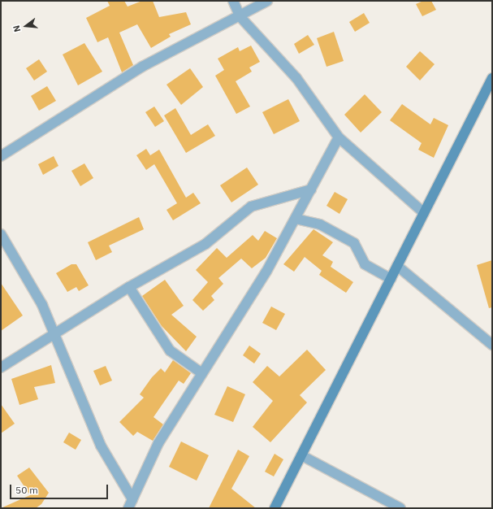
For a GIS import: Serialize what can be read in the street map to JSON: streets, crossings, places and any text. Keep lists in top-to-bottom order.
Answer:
{
  "scale_bar": "50 m",
  "north": "left"
}
